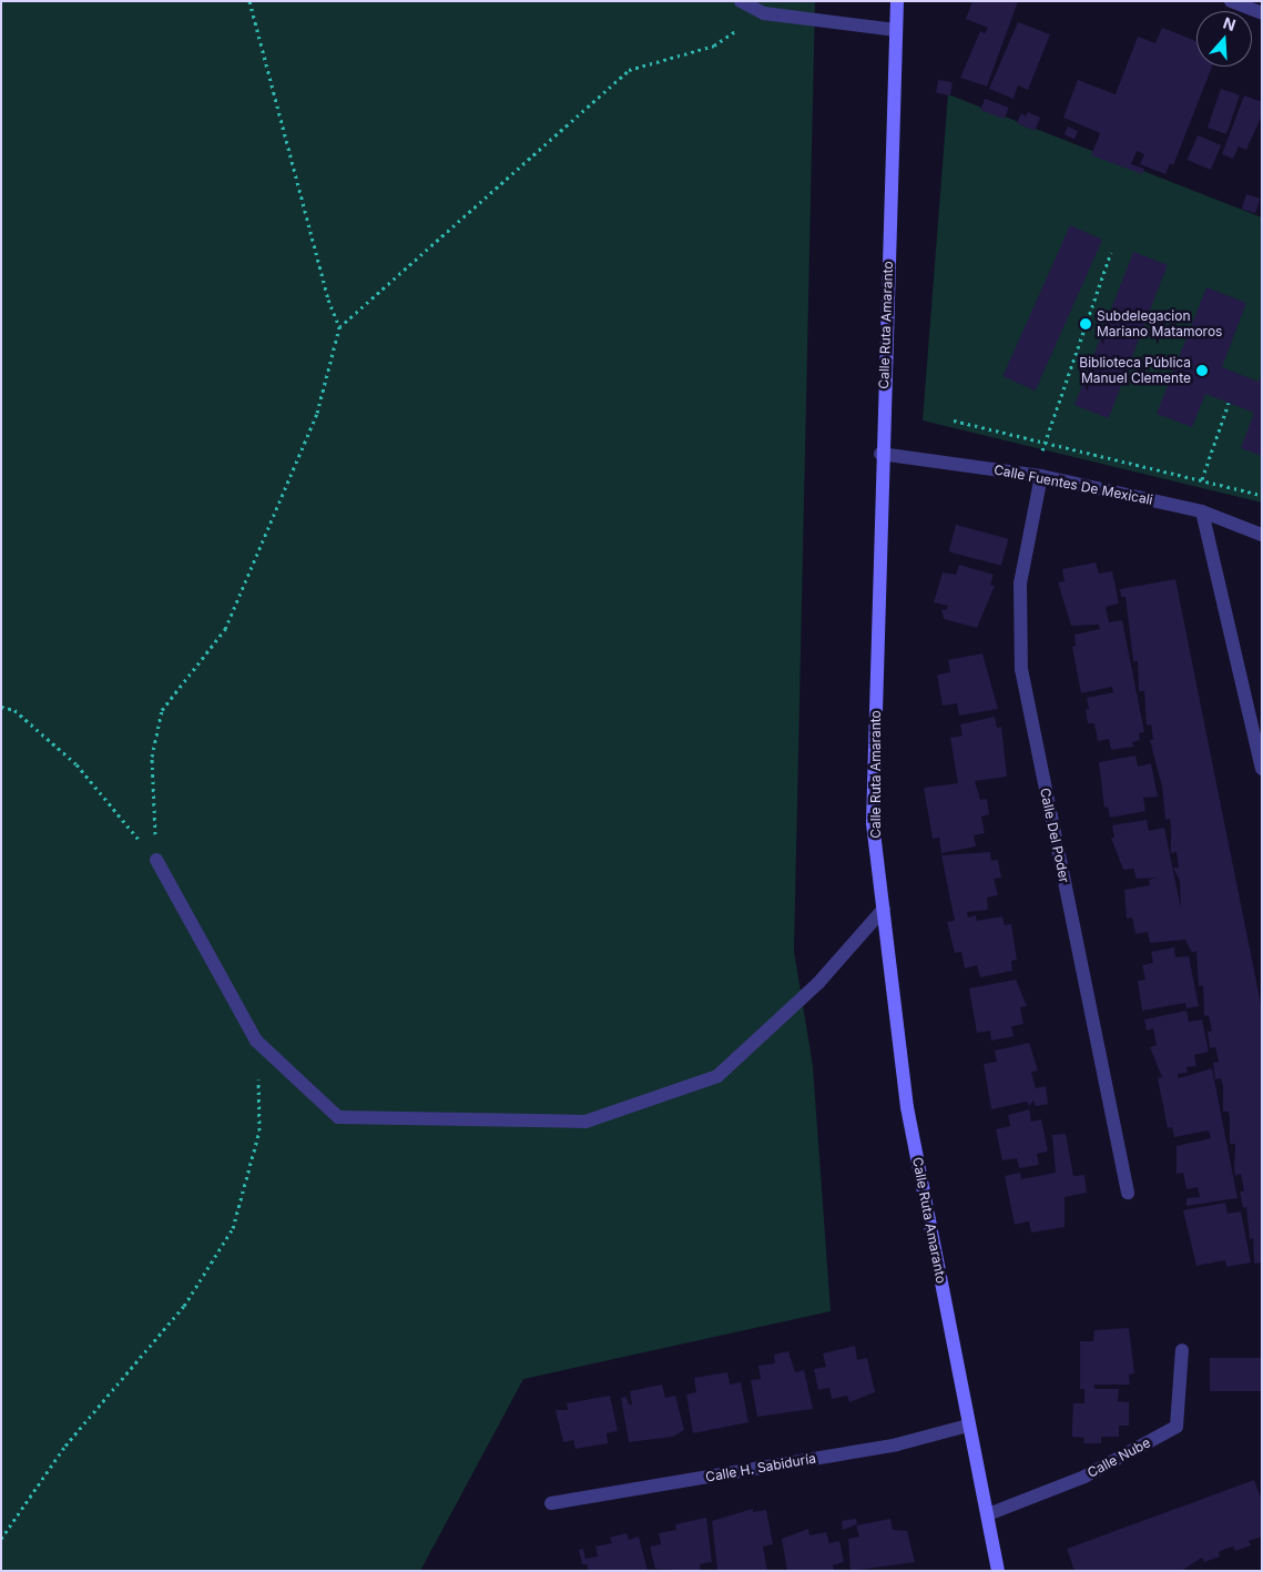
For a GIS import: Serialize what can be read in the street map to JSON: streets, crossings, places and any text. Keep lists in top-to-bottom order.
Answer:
{
  "streets": {
    "main road": ["Calle Ruta Amaranto"],
    "street": [
      "Calle Fuentes De Mexicali",
      "Calle Del Poder",
      "Calle Nube",
      "Calle H. Sabiduría"
    ]
  },
  "crossings": [
    ["Calle Ruta Amaranto", "Calle Fuentes De Mexicali"],
    ["Calle Ruta Amaranto", "Calle Nube"],
    ["Calle Ruta Amaranto", "Calle H. Sabiduría"],
    ["Calle Fuentes De Mexicali", "Calle Del Poder"]
  ],
  "places": ["Subdelegacion Mariano Matamoros", "Biblioteca Pública Manuel Clemente"],
  "north": "top"
}
